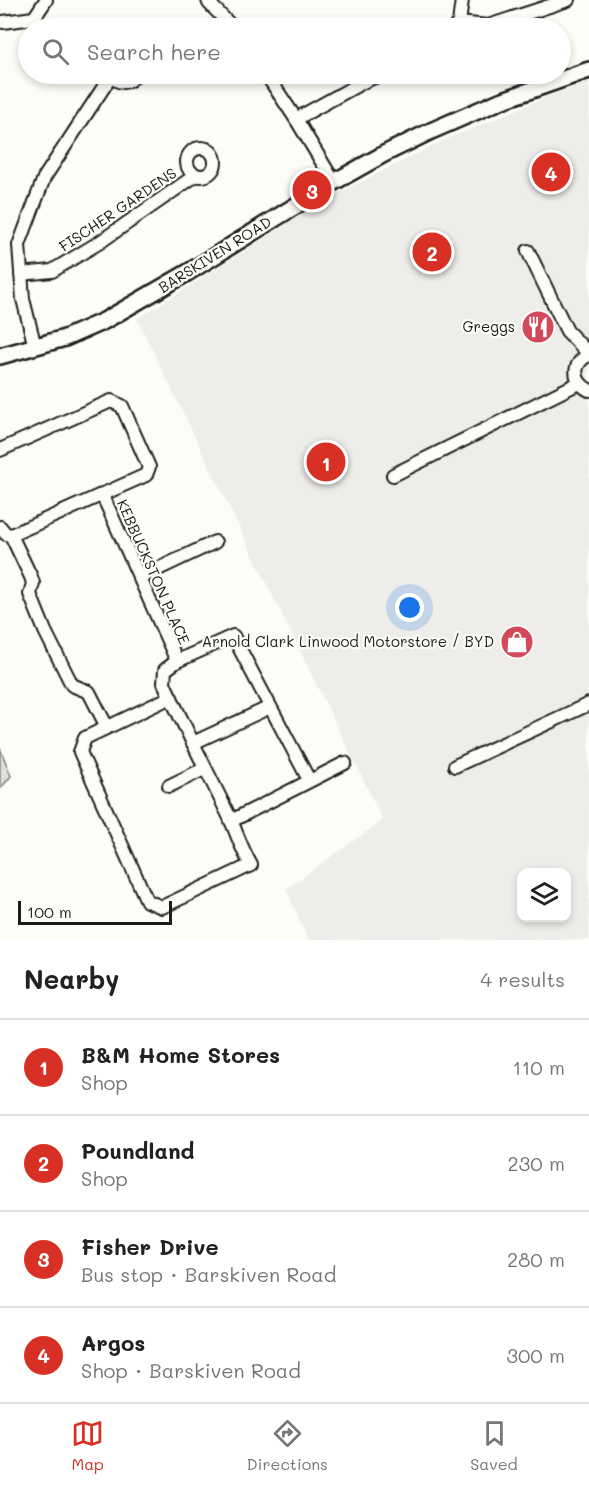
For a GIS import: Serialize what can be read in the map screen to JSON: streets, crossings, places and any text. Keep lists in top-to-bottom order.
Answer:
{
  "streets": {
    "street": ["FISCHER GARDENS", "BARSKIVEN ROAD", "KEBBUCKSTON PLACE"]
  },
  "places": {
    "restaurant": ["Greggs"],
    "shop": ["Arnold Clark Linwood Motorstore / BYD"]
  },
  "scale_bar": "100 m",
  "page": {
    "search": "Search here",
    "pins": [
      "4",
      "3",
      "2",
      "1"
    ],
    "scale": "100 m",
    "heading": ["Nearby", "4 results"],
    "list": [
      {
        "mark": "1",
        "name": "B&M Home Stores",
        "note": "Shop",
        "value": "110 m"
      },
      {
        "mark": "2",
        "name": "Poundland",
        "note": "Shop",
        "value": "230 m"
      },
      {
        "mark": "3",
        "name": "Fisher Drive",
        "note": "Bus stop · Barskiven Road",
        "value": "280 m"
      },
      {
        "mark": "4",
        "name": "Argos",
        "note": "Shop · Barskiven Road",
        "value": "300 m"
      }
    ],
    "nav": ["Map", "Directions", "Saved"]
  }
}
